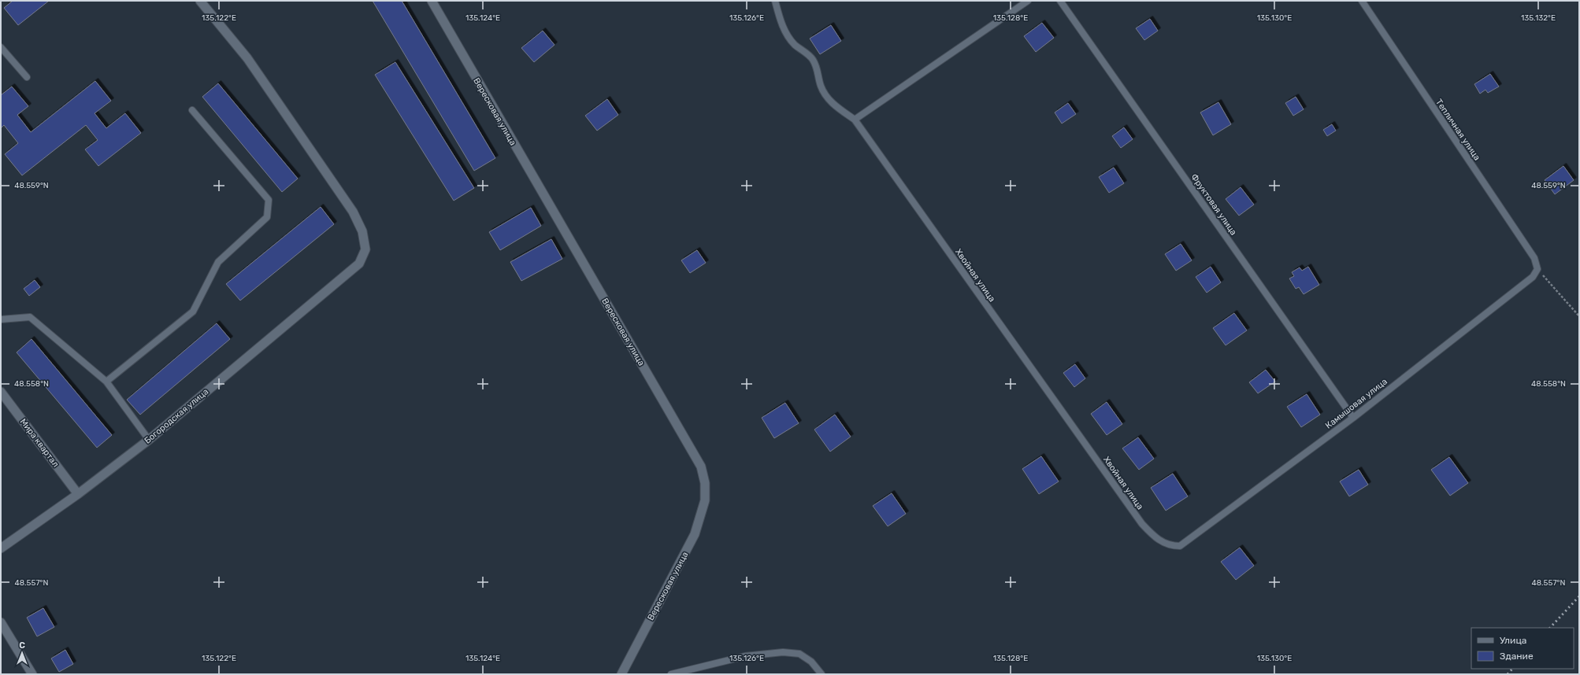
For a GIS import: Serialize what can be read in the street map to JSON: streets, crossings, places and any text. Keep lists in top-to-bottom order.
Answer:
{
  "streets": {
    "street": ["Вересковая улица", "Богородская улица", "Мира квартал"],
    "lane": [
      "Тепличная улица",
      "Фруктовая улица",
      "Хвойная улица",
      "Камышовая улица"
    ]
  },
  "crossings": [
    ["Тепличная улица", "Камышовая улица"],
    ["Фруктовая улица", "Камышовая улица"],
    ["Хвойная улица", "Камышовая улица"],
    ["Богородская улица", "Мира квартал"]
  ],
  "legend": ["Улица", "Здание"],
  "north": "top",
  "coordinates": [
    "135.122°E",
    "135.124°E",
    "135.126°E",
    "135.128°E",
    "135.130°E",
    "135.132°E",
    "48.559°N",
    "48.558°N",
    "48.557°N"
  ]
}
